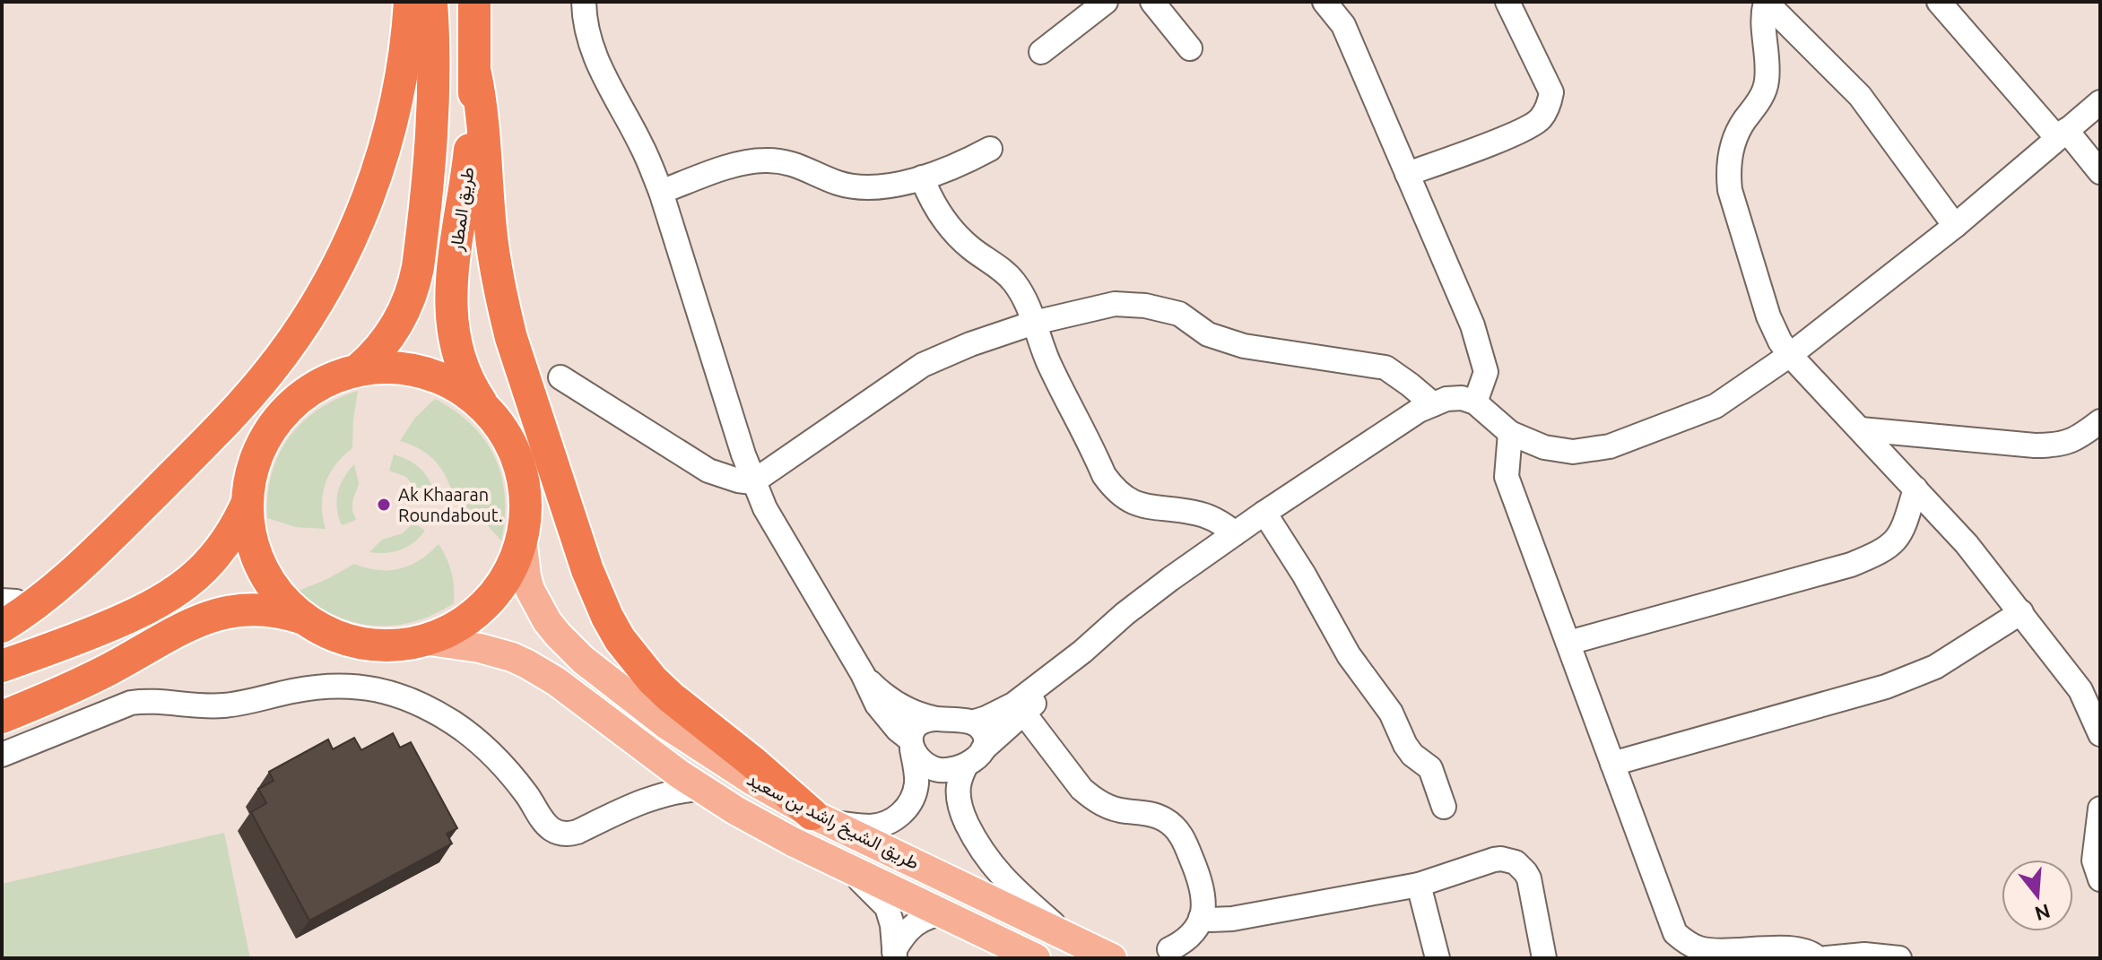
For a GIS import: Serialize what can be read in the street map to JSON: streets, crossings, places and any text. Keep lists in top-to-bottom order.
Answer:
{
  "streets": {
    "highway": ["طريق المطار"],
    "main road": ["طريق الشيخ راشد بن سعيد"]
  },
  "places": ["Ak Khaaran Roundabout."],
  "north": "bottom"
}
